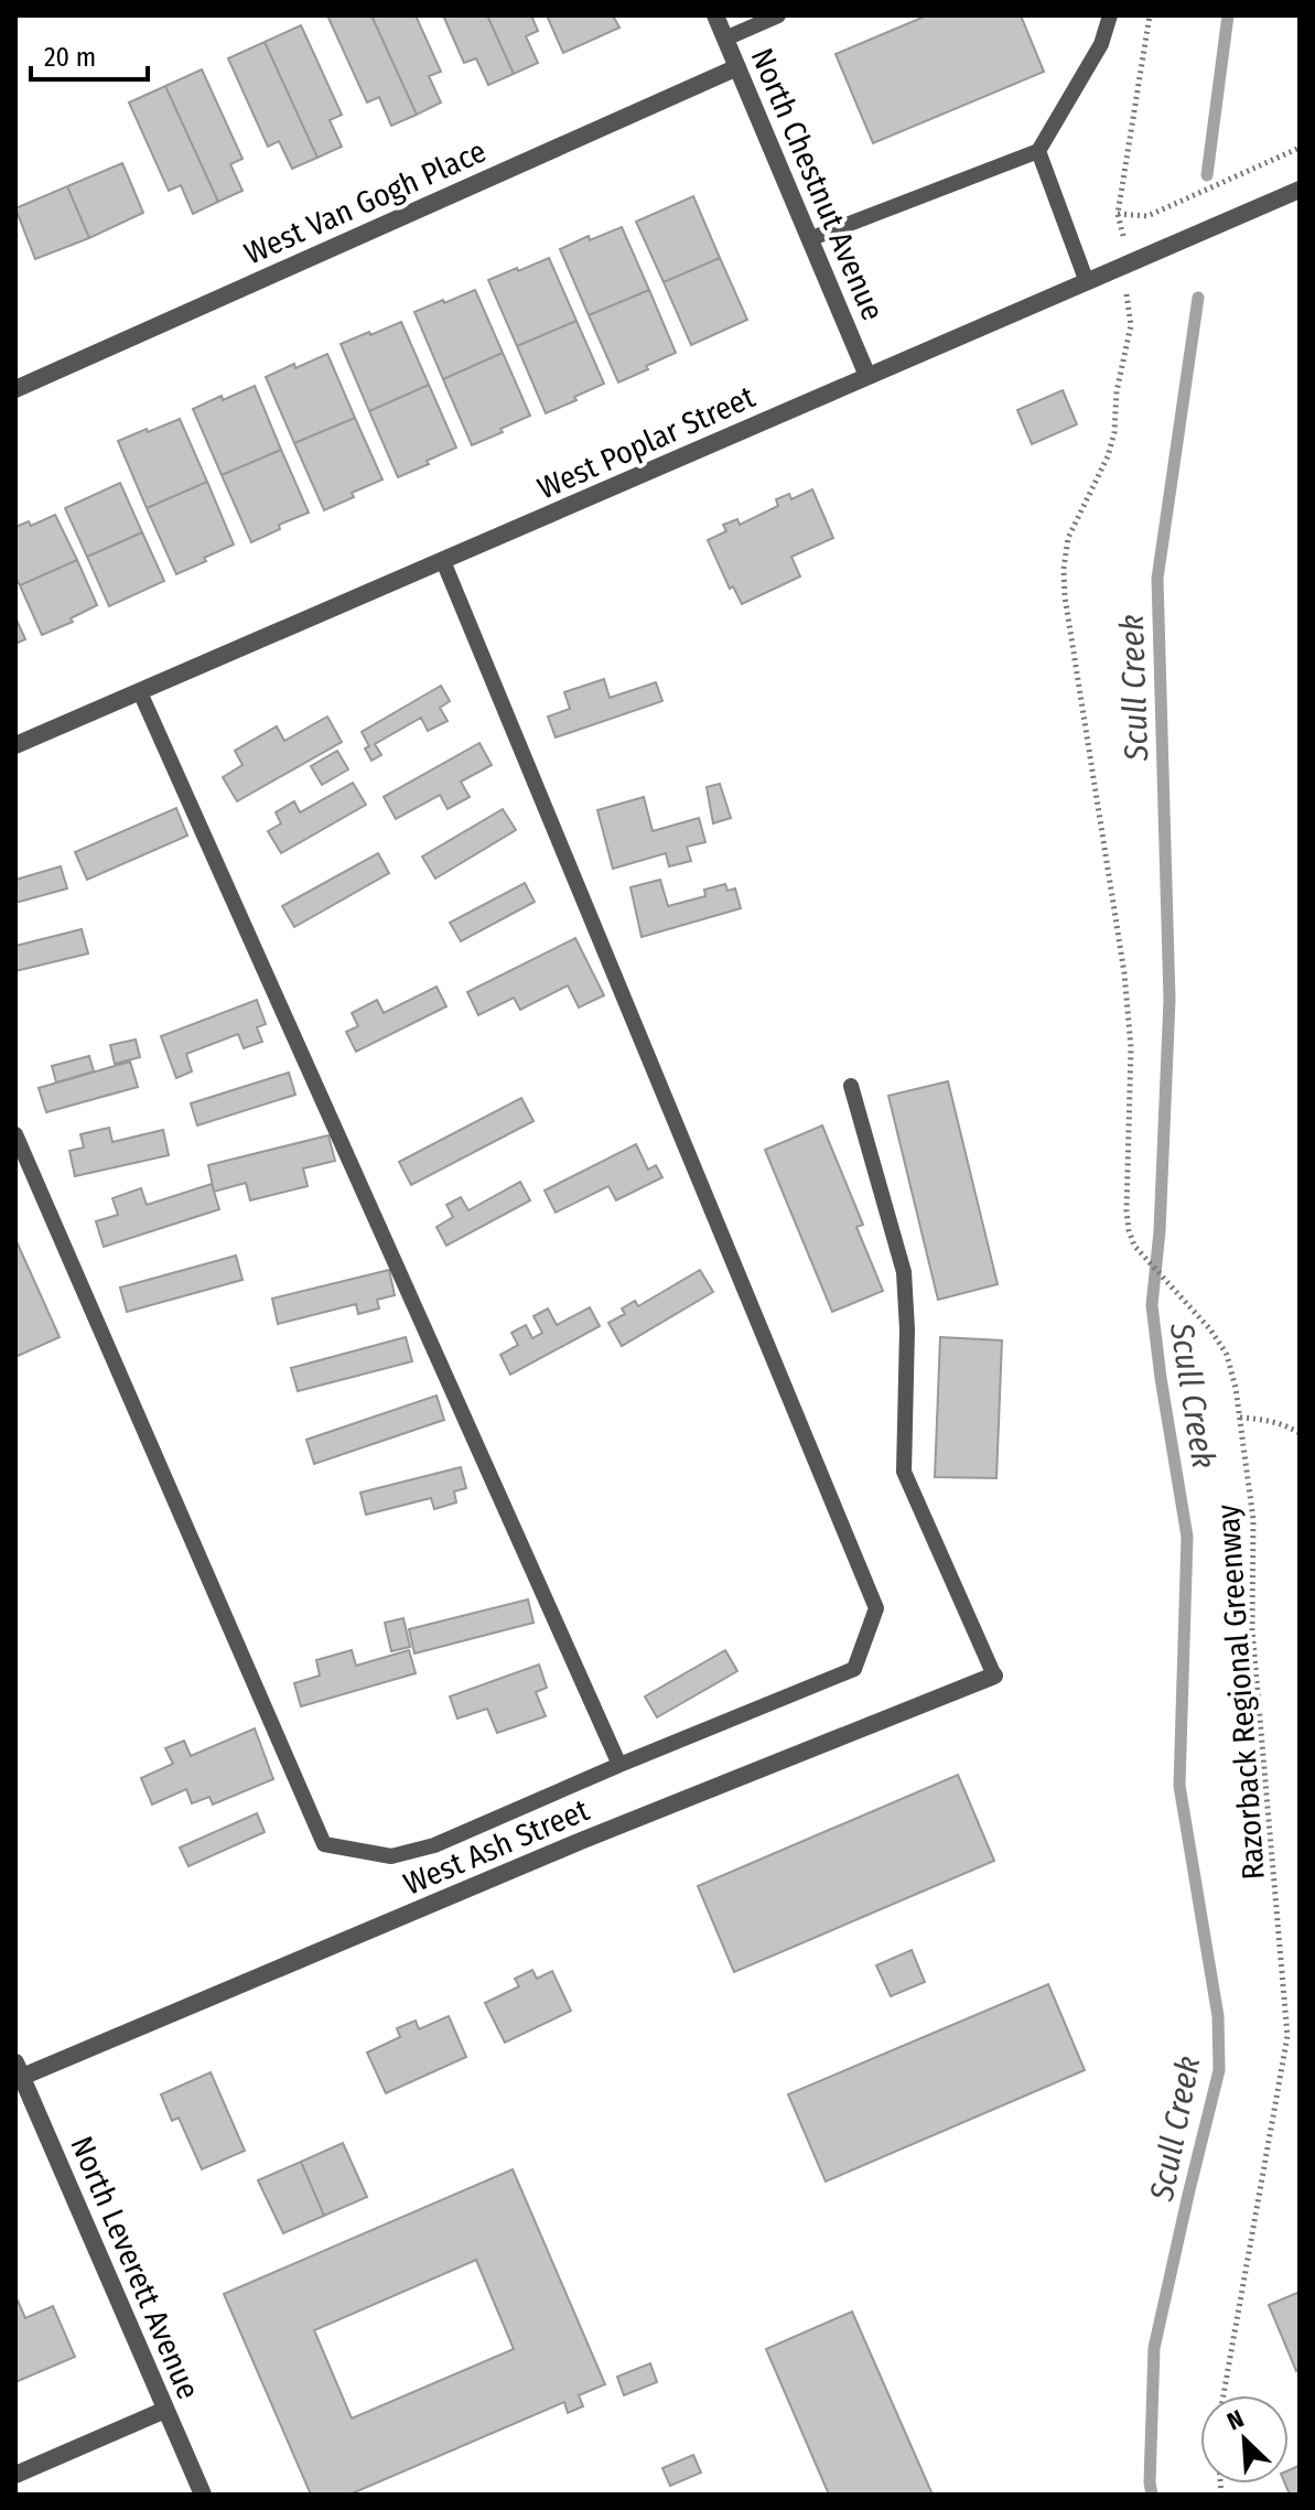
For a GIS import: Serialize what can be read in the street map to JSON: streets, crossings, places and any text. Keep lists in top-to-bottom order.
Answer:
{
  "streets": {
    "street": [
      "North Chestnut Avenue",
      "West Van Gogh Place",
      "West Poplar Street",
      "West Ash Street",
      "North Leverett Avenue"
    ],
    "path": ["Razorback Regional Greenway"]
  },
  "crossings": [
    ["North Chestnut Avenue", "West Van Gogh Place"],
    ["North Chestnut Avenue", "West Poplar Street"],
    ["West Poplar Street", "Razorback Regional Greenway"],
    ["West Ash Street", "North Leverett Avenue"]
  ],
  "water": ["Scull Creek"],
  "scale_bar": "20 m",
  "north": "top left"
}
